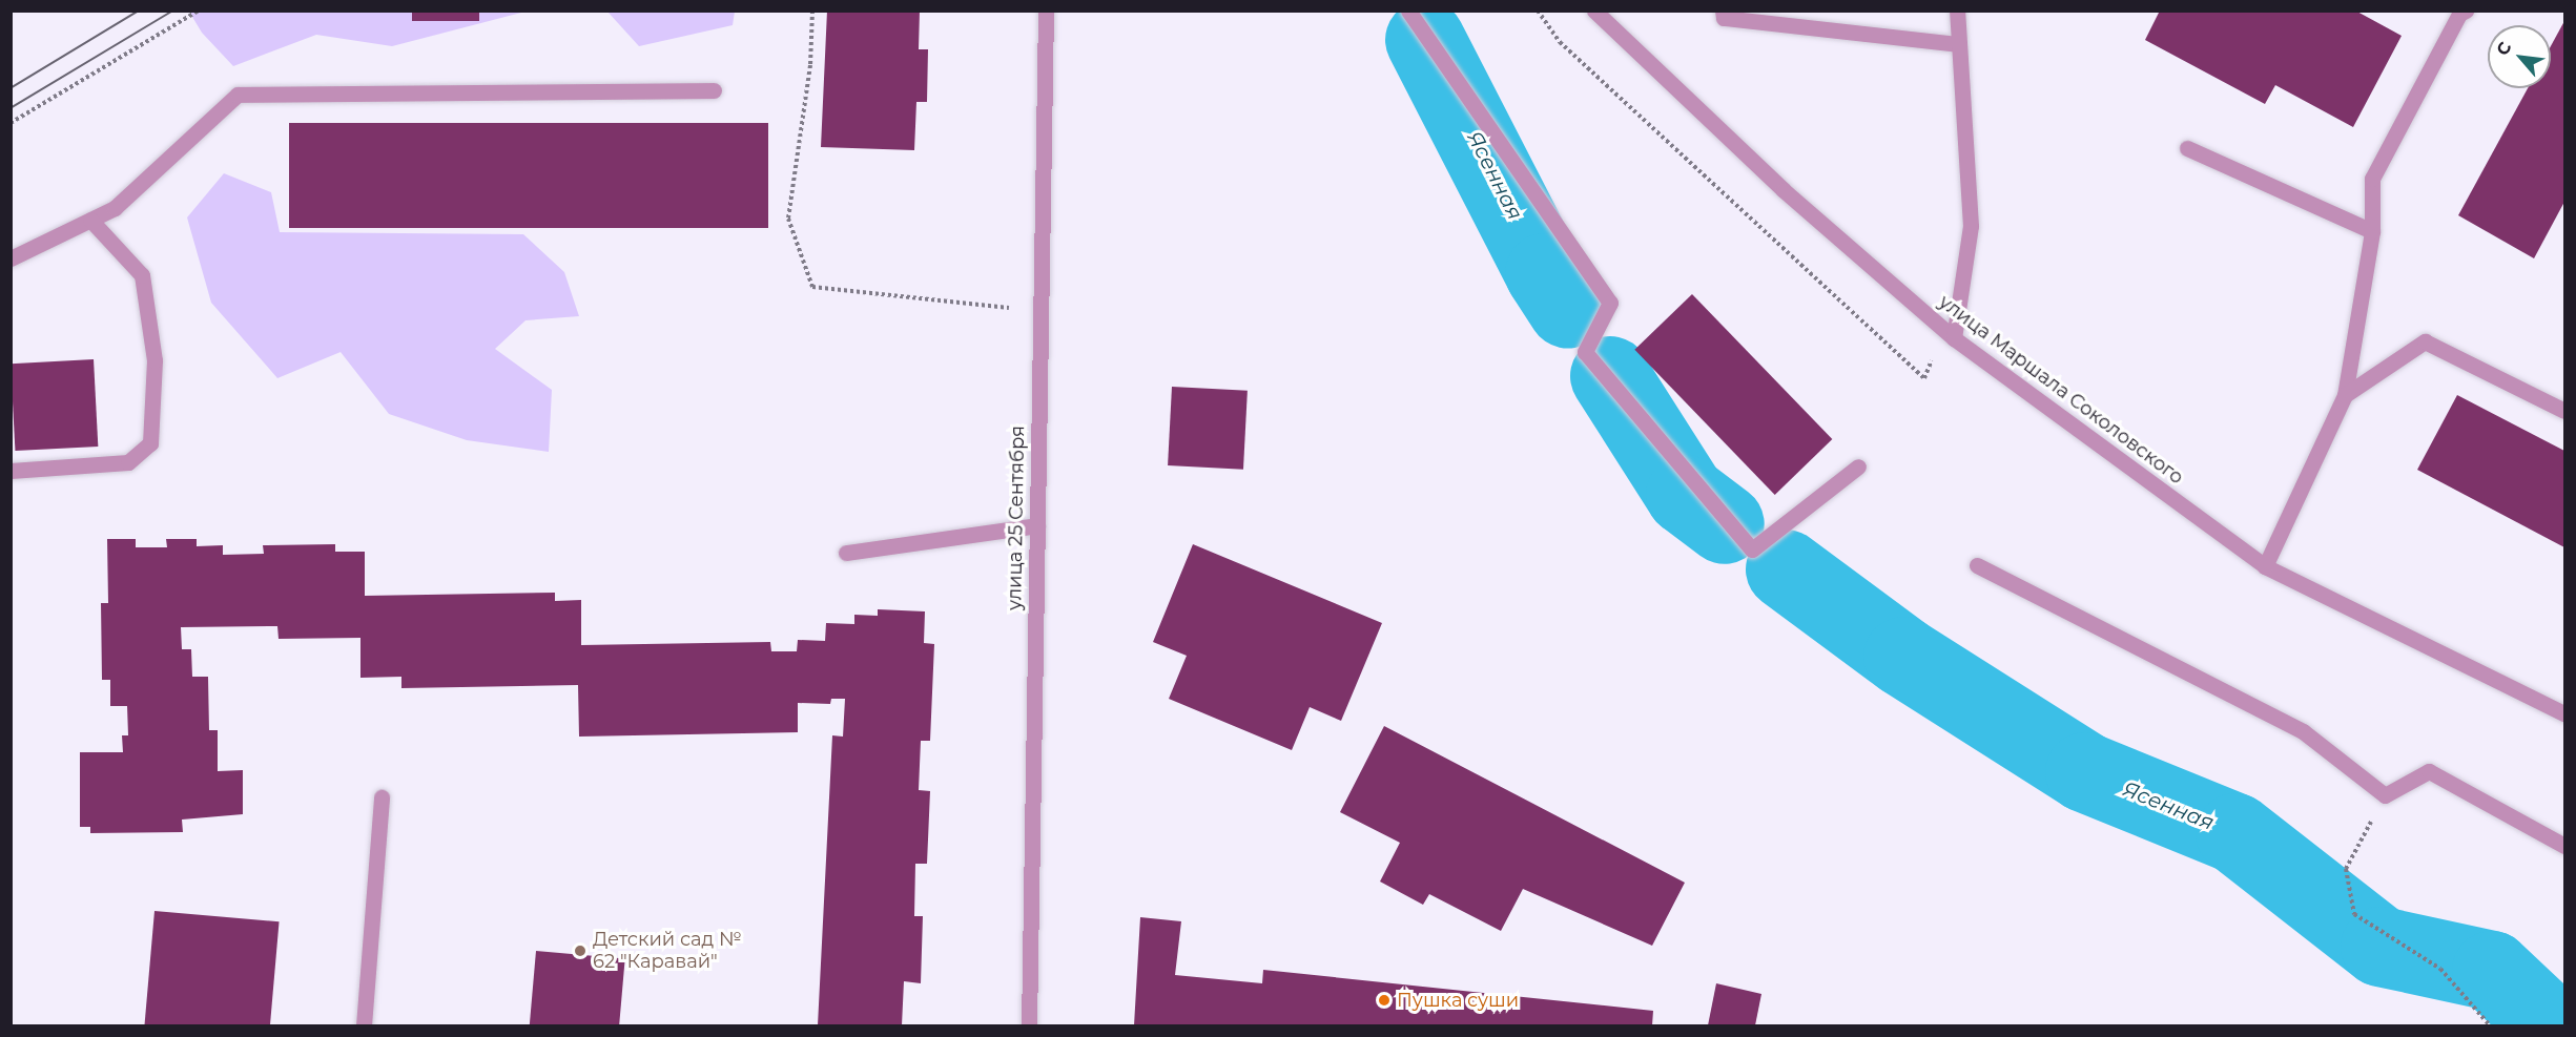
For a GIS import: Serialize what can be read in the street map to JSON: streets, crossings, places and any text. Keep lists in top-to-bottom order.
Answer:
{
  "streets": {
    "street": ["улица Маршала Соколовского", "улица 25 Сентября"]
  },
  "water": ["Ясенная"],
  "places": ["Детский сад № 62 \"Каравай\"", "Пушка суши"],
  "north": "top left"
}
